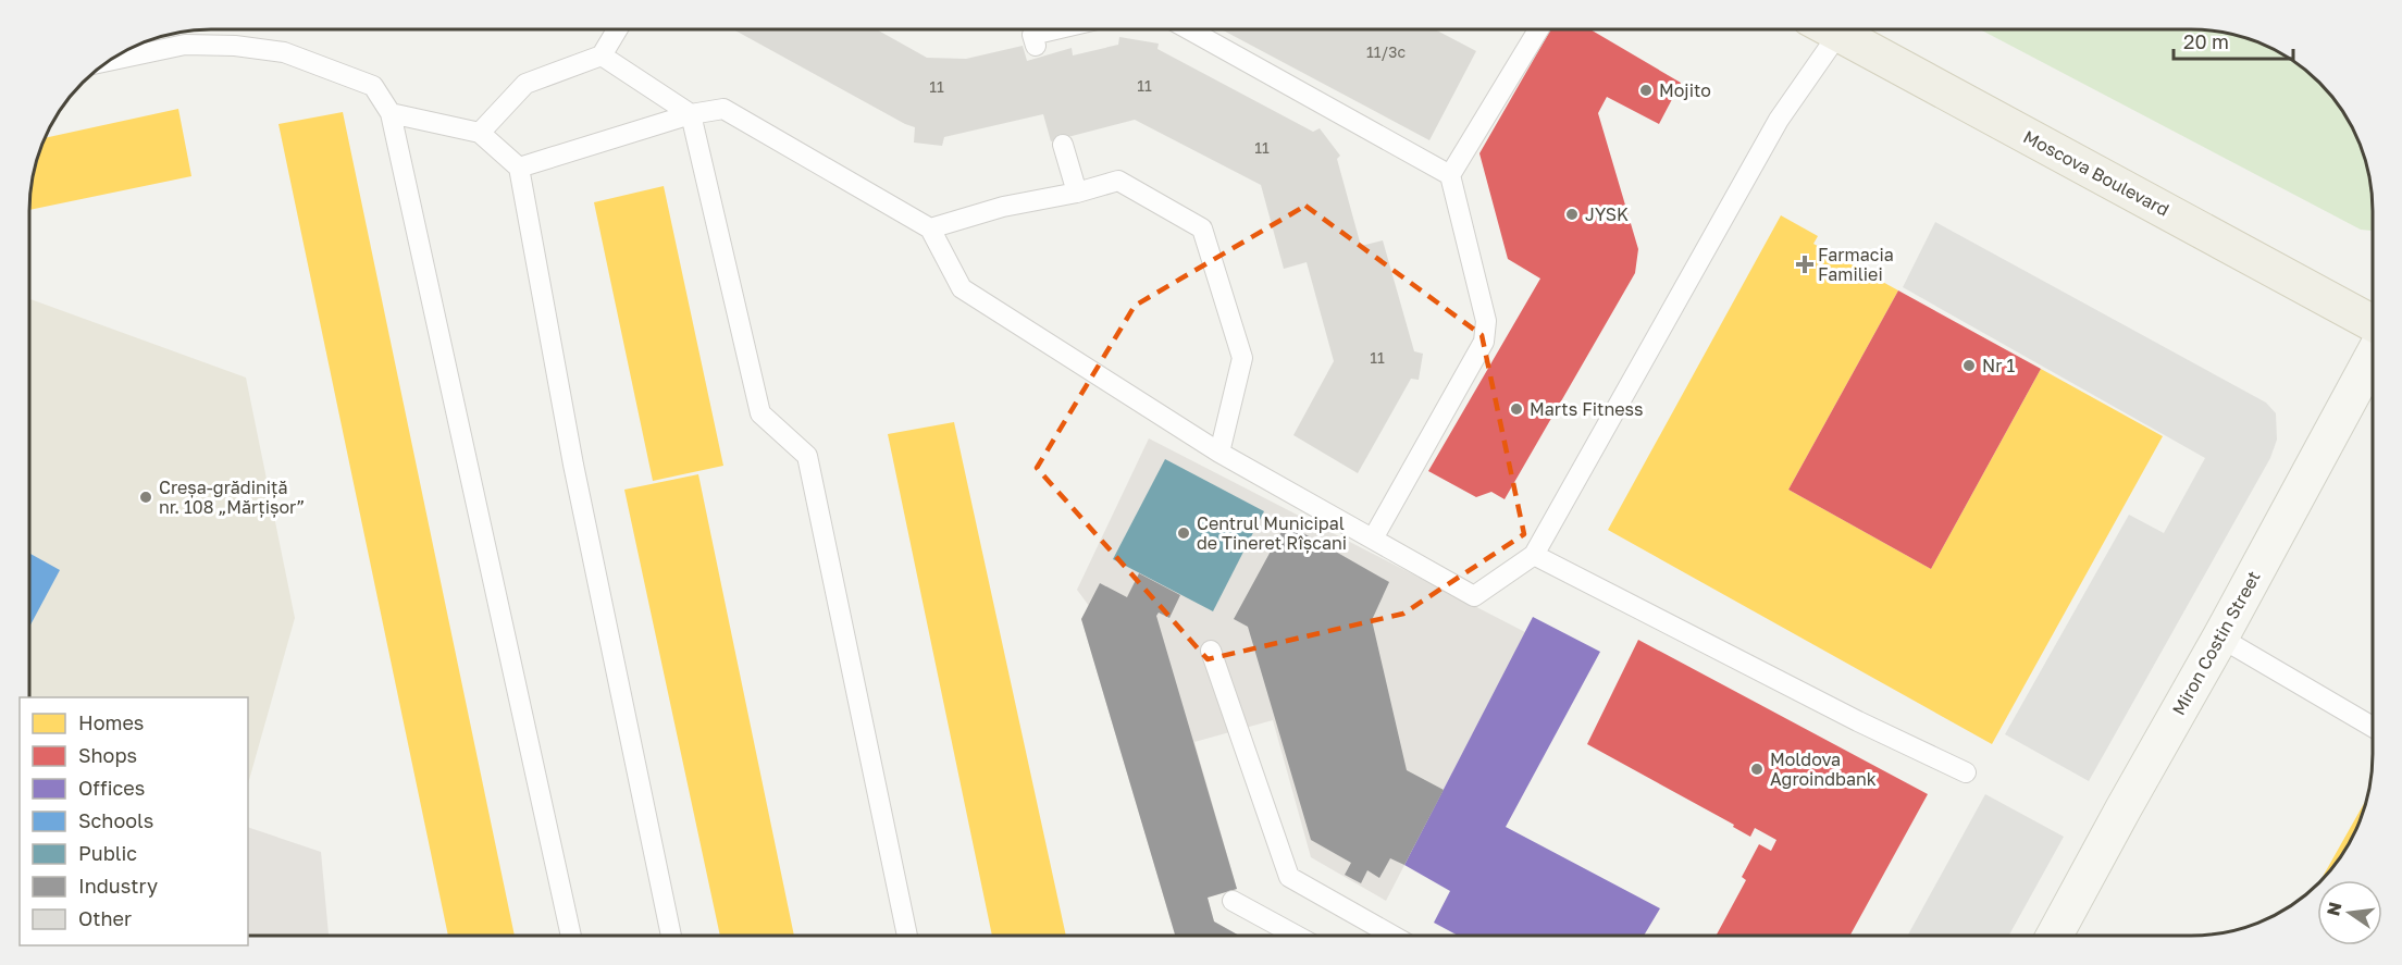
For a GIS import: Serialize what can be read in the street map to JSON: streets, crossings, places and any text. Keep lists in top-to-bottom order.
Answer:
{
  "streets": {
    "main road": ["Moscova Boulevard"],
    "street": ["Miron Costin Street"]
  },
  "places": {
    "other": [
      "Mojito",
      "JYSK",
      "Nr 1",
      "Marts Fitness",
      "Creșa-grădiniță nr. 108 „Mărțișor”",
      "Centrul Municipal de Tineret Rîșcani",
      "Moldova Agroindbank"
    ],
    "health": ["Farmacia Familiei"]
  },
  "house_numbers": [
    "11/3c",
    "11",
    "11",
    "11",
    "11"
  ],
  "legend": [
    "Homes",
    "Shops",
    "Offices",
    "Schools",
    "Public",
    "Industry",
    "Other"
  ],
  "scale_bar": "20 m",
  "north": "left"
}
